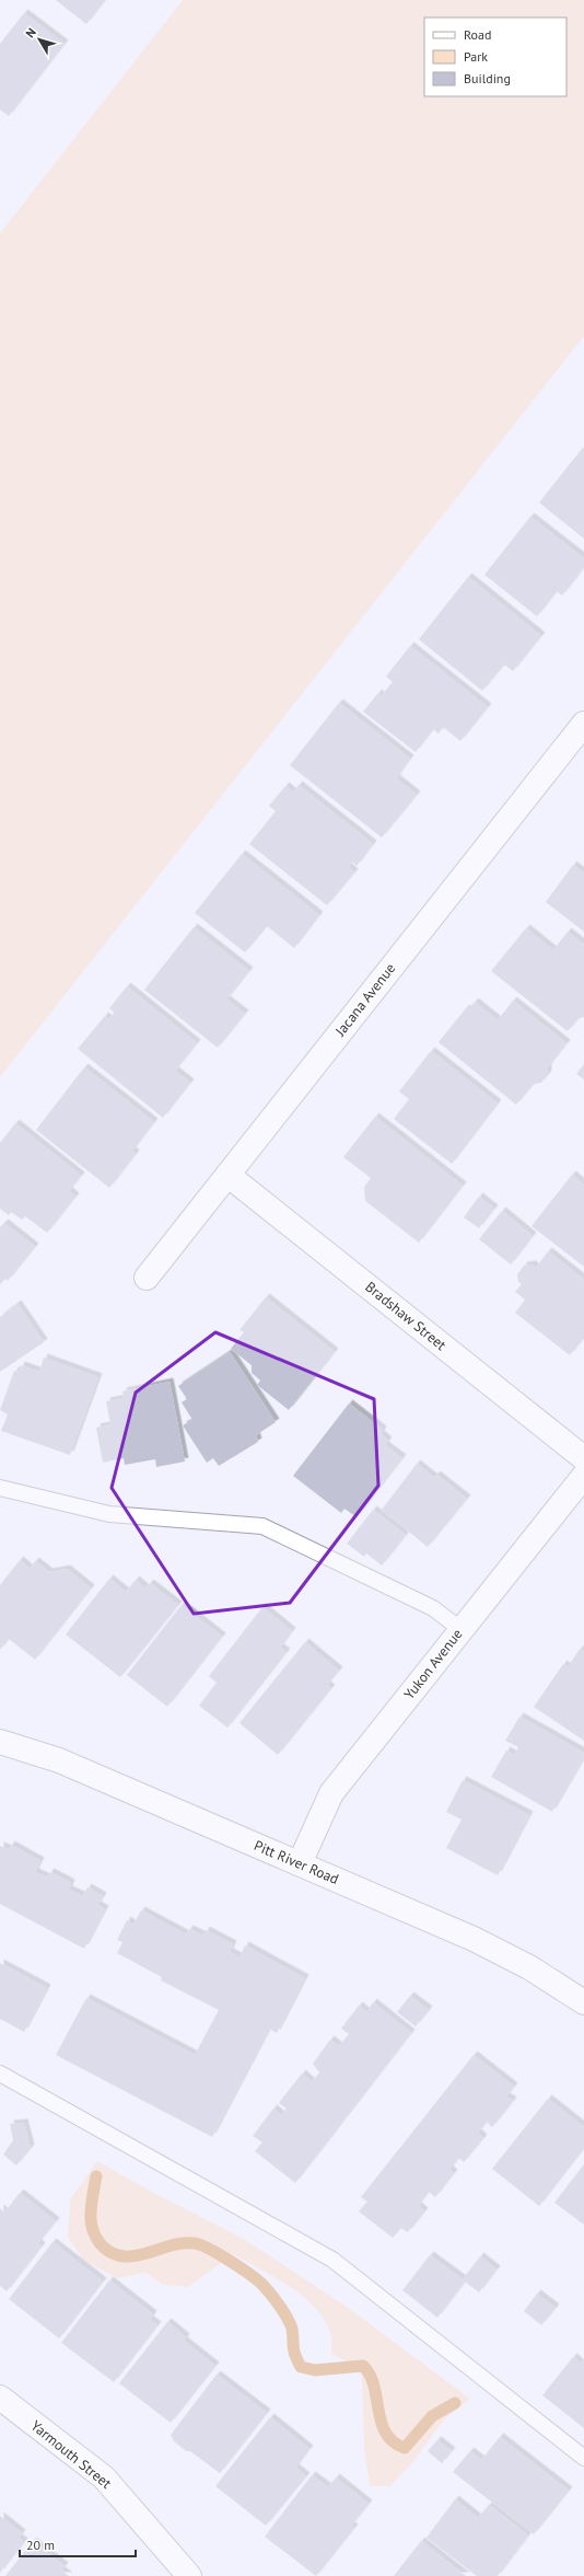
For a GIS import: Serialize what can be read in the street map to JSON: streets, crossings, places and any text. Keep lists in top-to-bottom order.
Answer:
{
  "streets": {
    "street": [
      "Jacana Avenue",
      "Bradshaw Street",
      "Yukon Avenue",
      "Pitt River Road",
      "Yarmouth Street"
    ]
  },
  "crossings": [
    ["Jacana Avenue", "Bradshaw Street"],
    ["Yukon Avenue", "Pitt River Road"]
  ],
  "legend": ["Road", "Park", "Building"],
  "scale_bar": "20 m",
  "north": "top left"
}
